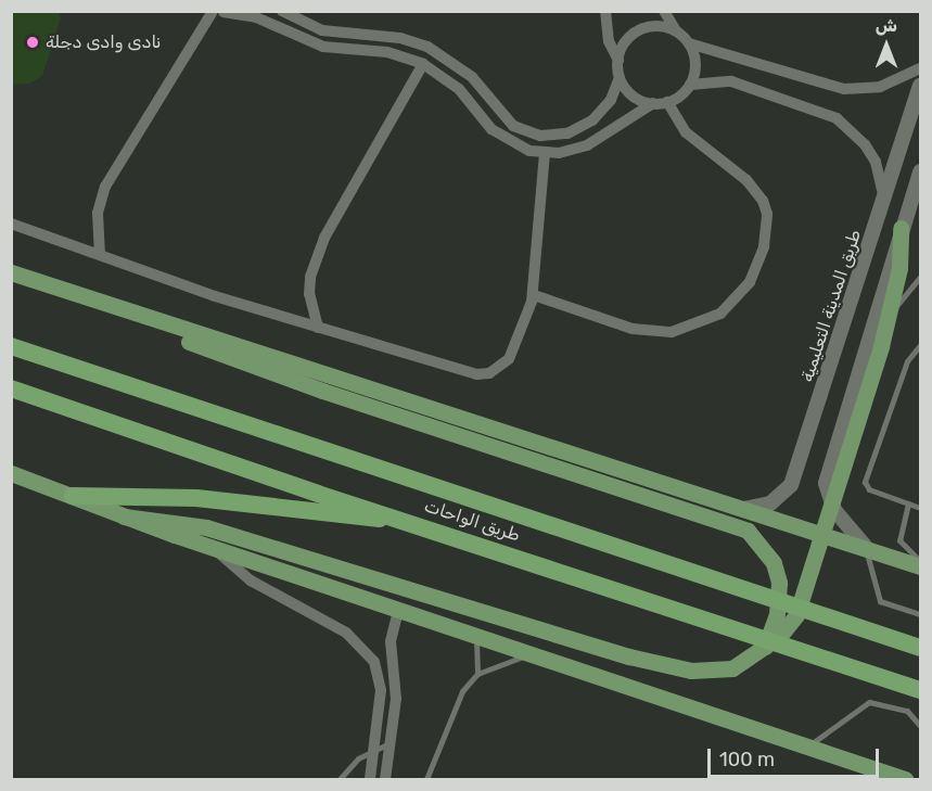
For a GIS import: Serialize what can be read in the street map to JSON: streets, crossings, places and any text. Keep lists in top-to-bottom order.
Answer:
{
  "streets": {
    "highway": ["طريق الواحات"],
    "street": ["طريق المدينة التعليمية"]
  },
  "places": ["نادى وادى دجلة"],
  "scale_bar": "100 m",
  "north": "top"
}
